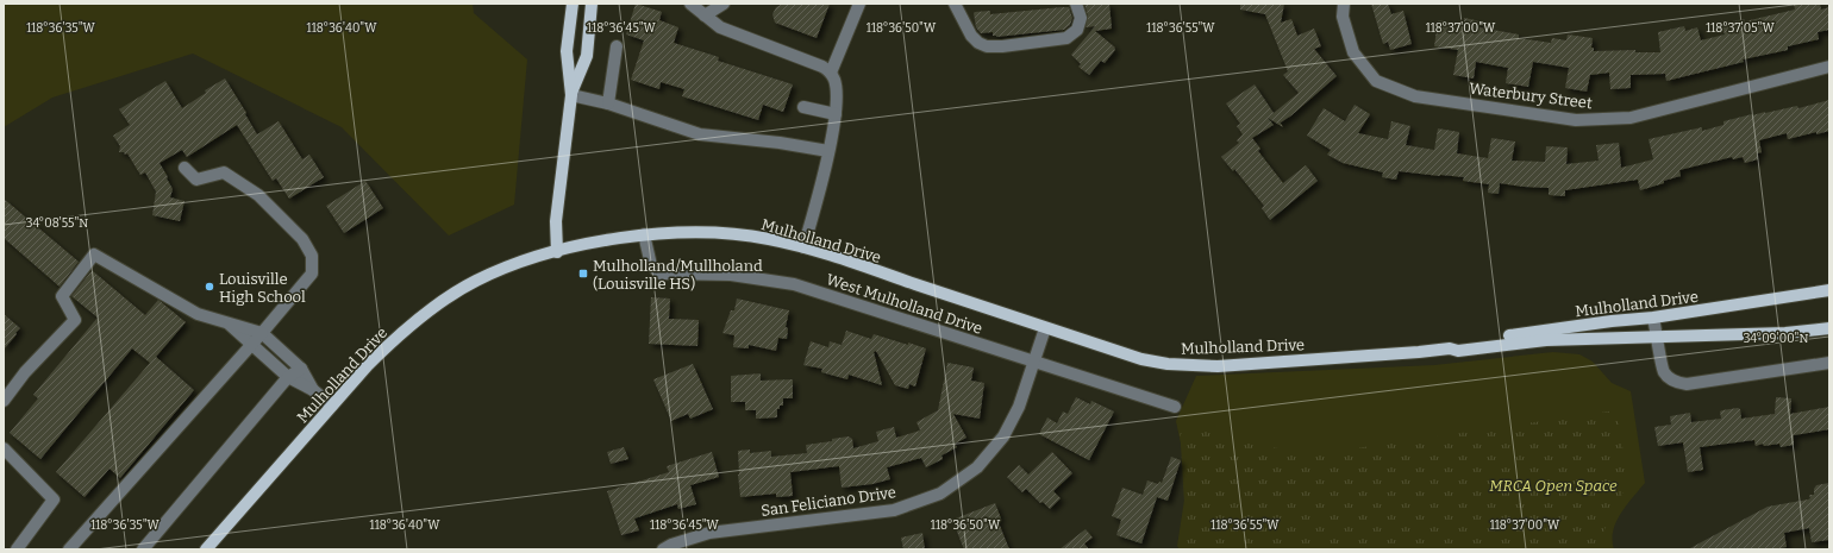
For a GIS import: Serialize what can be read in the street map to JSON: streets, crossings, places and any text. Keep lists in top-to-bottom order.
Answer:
{
  "streets": {
    "main road": ["Mulholland Drive"],
    "street": ["Waterbury Street", "West Mulholland Drive", "San Feliciano Drive"]
  },
  "crossings": [
    ["Mulholland Drive", "West Mulholland Drive"],
    ["Mulholland Drive", "San Feliciano Drive"],
    ["West Mulholland Drive", "San Feliciano Drive"]
  ],
  "parks": ["MRCA Open Space"],
  "places": {
    "transit": ["Mulholland/Mullholand (Louisville HS)"],
    "other": ["Louisville High School"]
  },
  "coordinates": [
    "118°36'35\"W",
    "118°36'40\"W",
    "118°36'45\"W",
    "118°36'50\"W",
    "118°36'55\"W",
    "118°37'00\"W",
    "118°37'05\"W",
    "34°08'55\"N",
    "34°09'00\"N"
  ]
}
